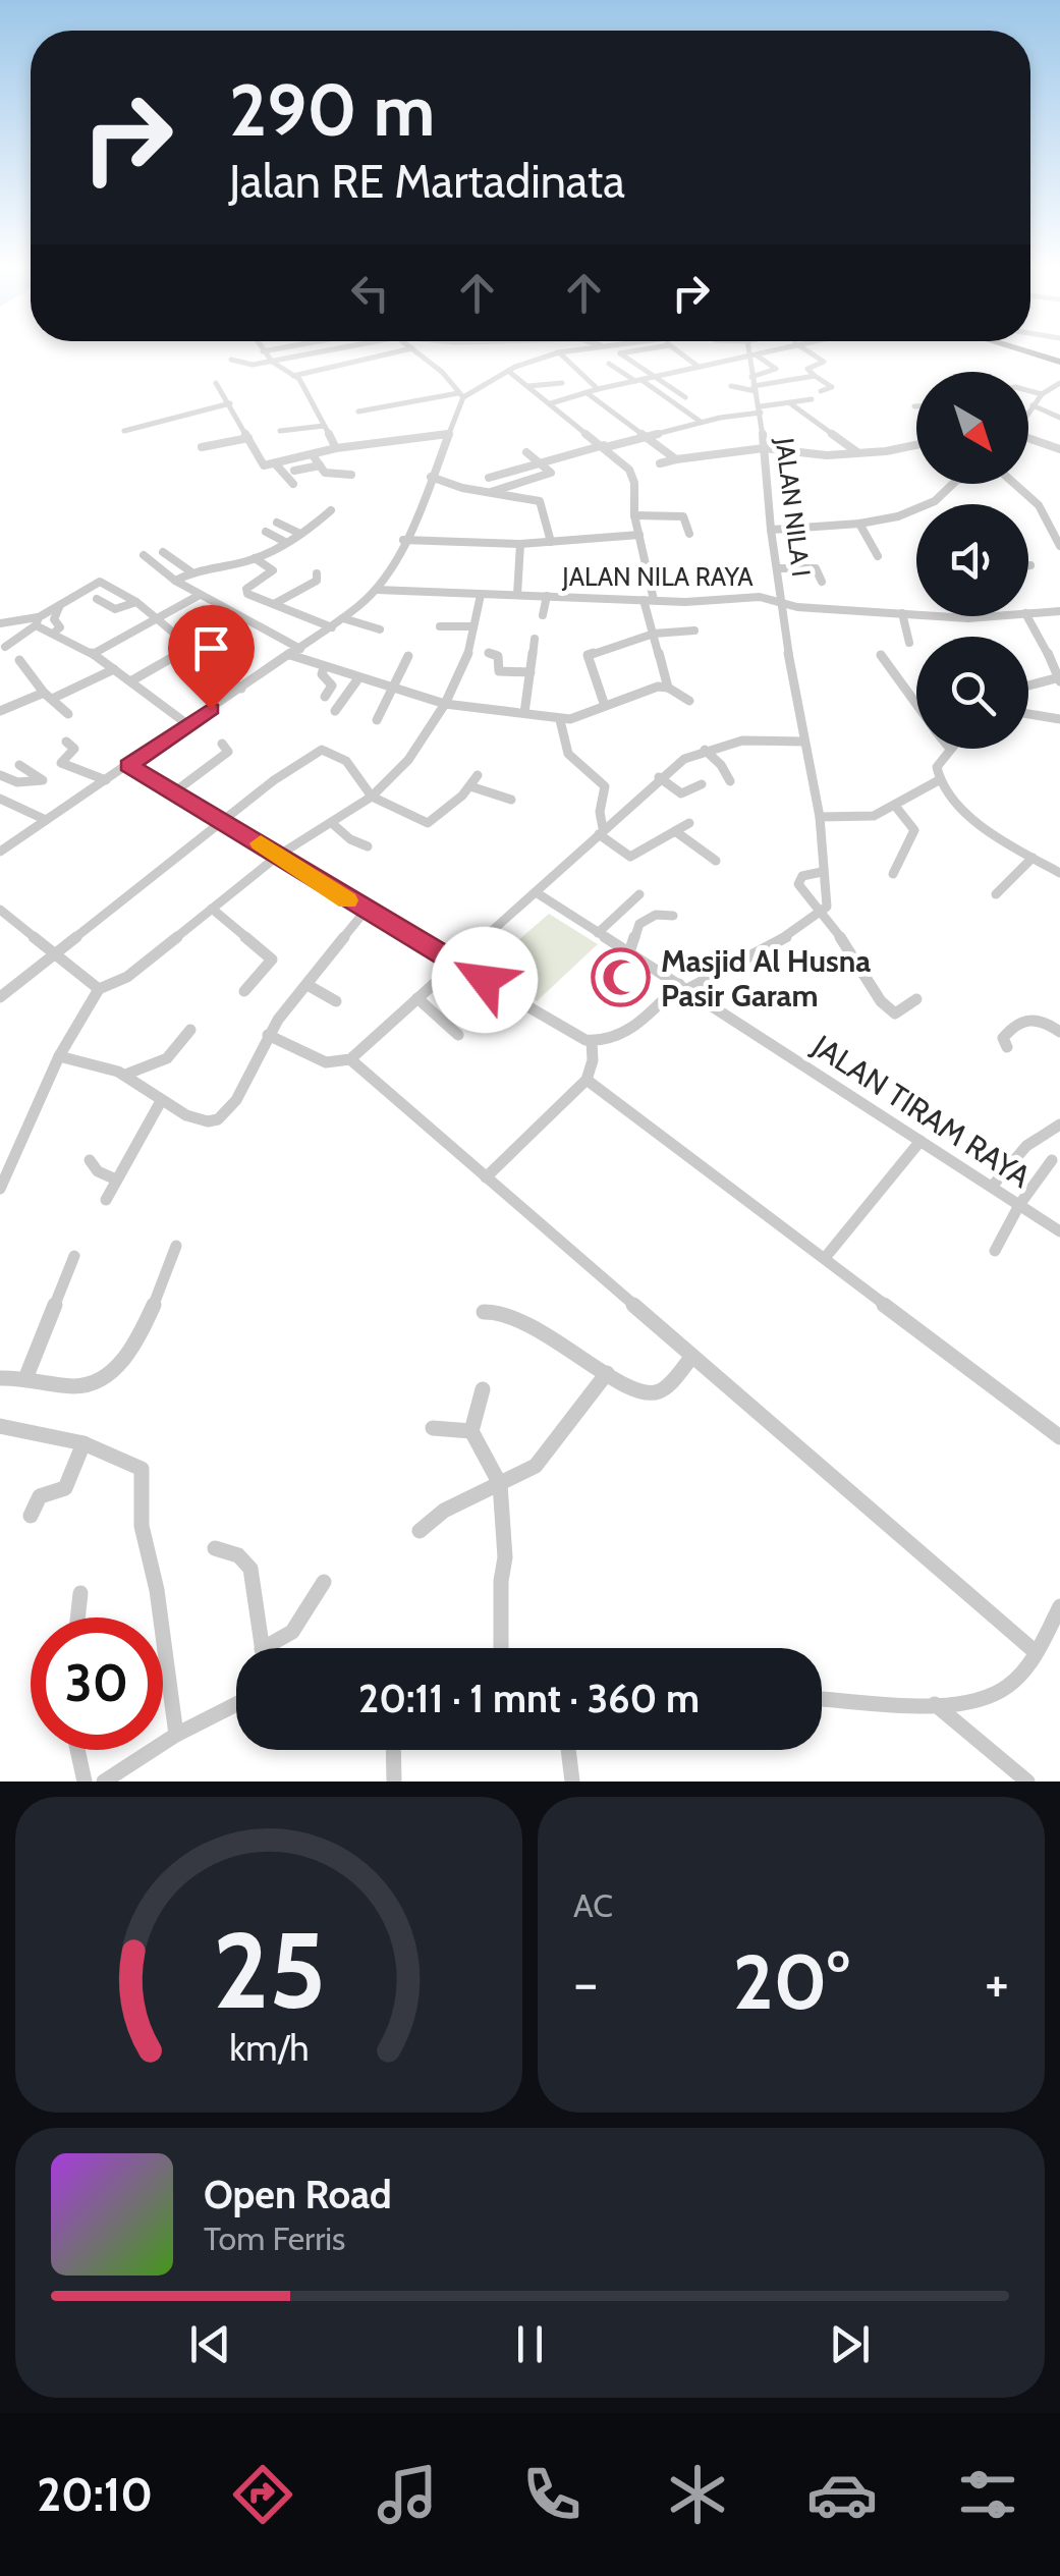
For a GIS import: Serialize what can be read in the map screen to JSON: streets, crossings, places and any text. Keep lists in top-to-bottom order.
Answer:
{
  "streets": {
    "street": ["JALAN NILA I", "JALAN NILA RAYA", "JALAN TIRAM RAYA"]
  },
  "crossings": [
    ["JALAN NILA I", "JALAN NILA RAYA"]
  ],
  "places": {
    "mosque": ["Masjid Al Husna Pasir Garam"]
  },
  "north": "bottom right",
  "page": {
    "turn": ["290 m", "Jalan RE Martadinata"],
    "limit": "30",
    "trip": "20:11 · 1 mnt · 360 m",
    "tile": "AC",
    "heat": ["−", "20°", "+"],
    "song": ["Open Road", "Tom Ferris"],
    "tabs": "20:10",
    "gauge": ["25", "km/h"]
  }
}
